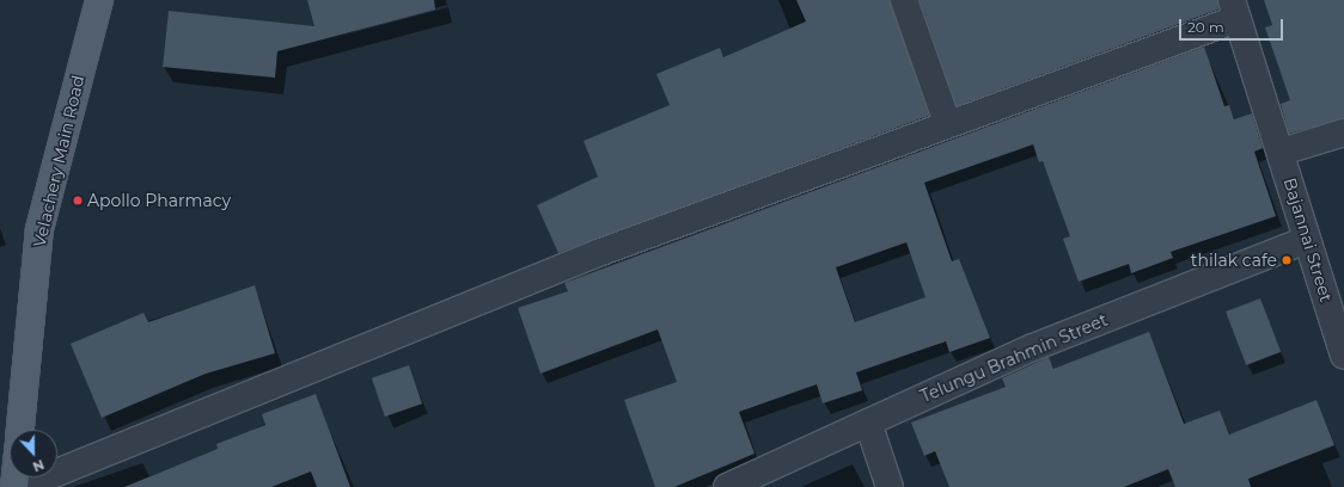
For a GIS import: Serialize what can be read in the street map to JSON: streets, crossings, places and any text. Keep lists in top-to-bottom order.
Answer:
{
  "streets": {
    "main road": ["Velachery Main Road"],
    "street": ["Bajannai Street", "Telungu Brahmin Street"]
  },
  "crossings": [
    ["Bajannai Street", "Telungu Brahmin Street"]
  ],
  "places": ["Apollo Pharmacy", "thilak cafe"],
  "scale_bar": "20 m",
  "north": "bottom"
}
